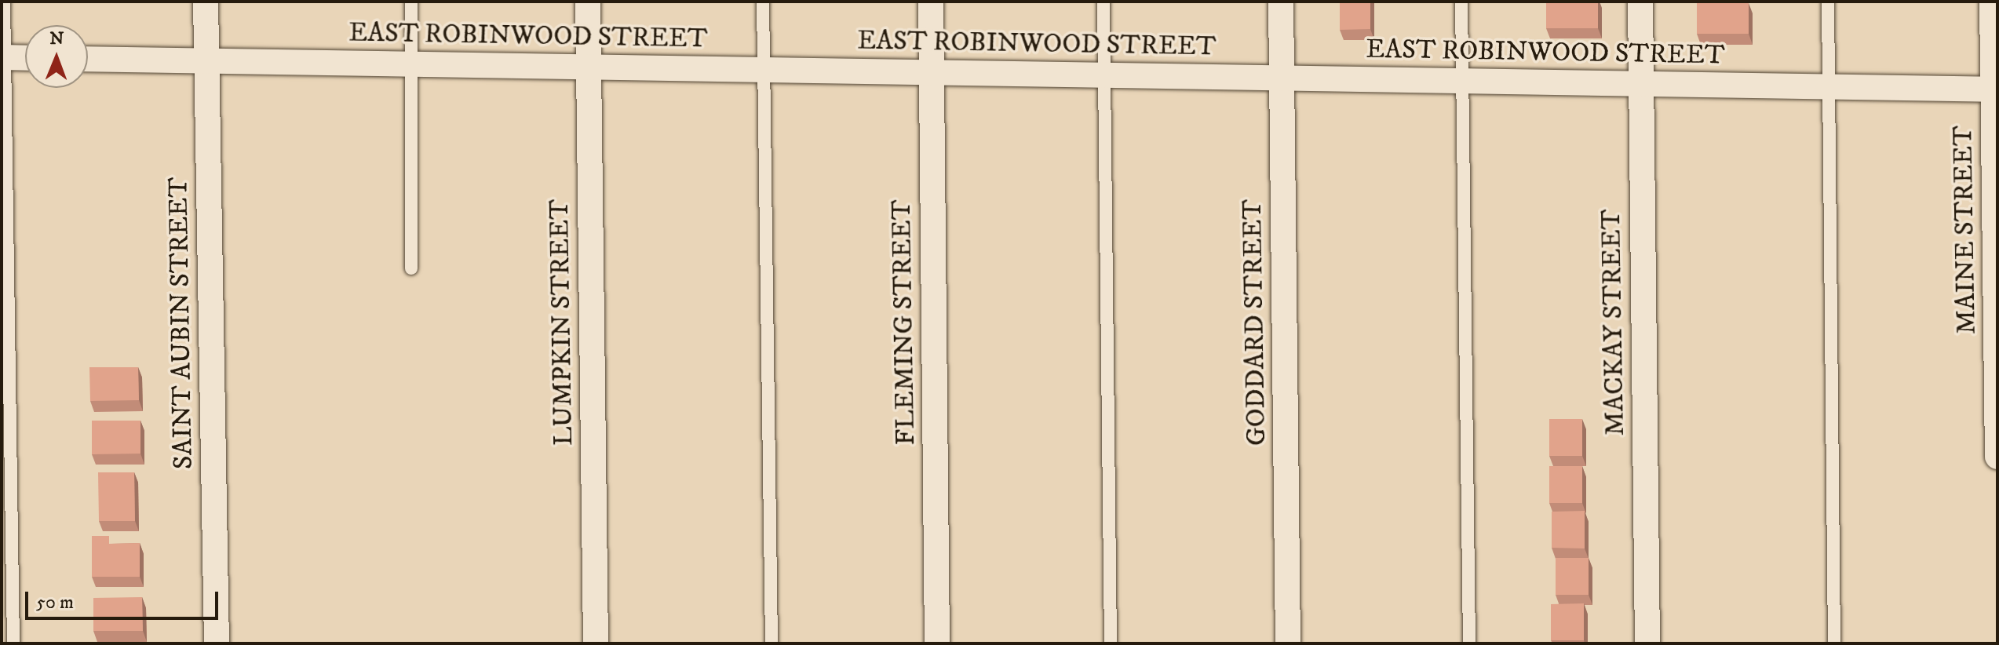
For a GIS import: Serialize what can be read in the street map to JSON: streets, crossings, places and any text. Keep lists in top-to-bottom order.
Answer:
{
  "streets": {
    "street": [
      "EAST ROBINWOOD STREET",
      "MAINE STREET",
      "LUMPKIN STREET",
      "FLEMING STREET",
      "GODDARD STREET",
      "MACKAY STREET",
      "SAINT AUBIN STREET"
    ]
  },
  "crossings": [
    ["EAST ROBINWOOD STREET", "MAINE STREET"],
    ["EAST ROBINWOOD STREET", "LUMPKIN STREET"],
    ["EAST ROBINWOOD STREET", "FLEMING STREET"],
    ["EAST ROBINWOOD STREET", "GODDARD STREET"],
    ["EAST ROBINWOOD STREET", "MACKAY STREET"],
    ["EAST ROBINWOOD STREET", "SAINT AUBIN STREET"]
  ],
  "scale_bar": "50 m",
  "north": "top"
}
